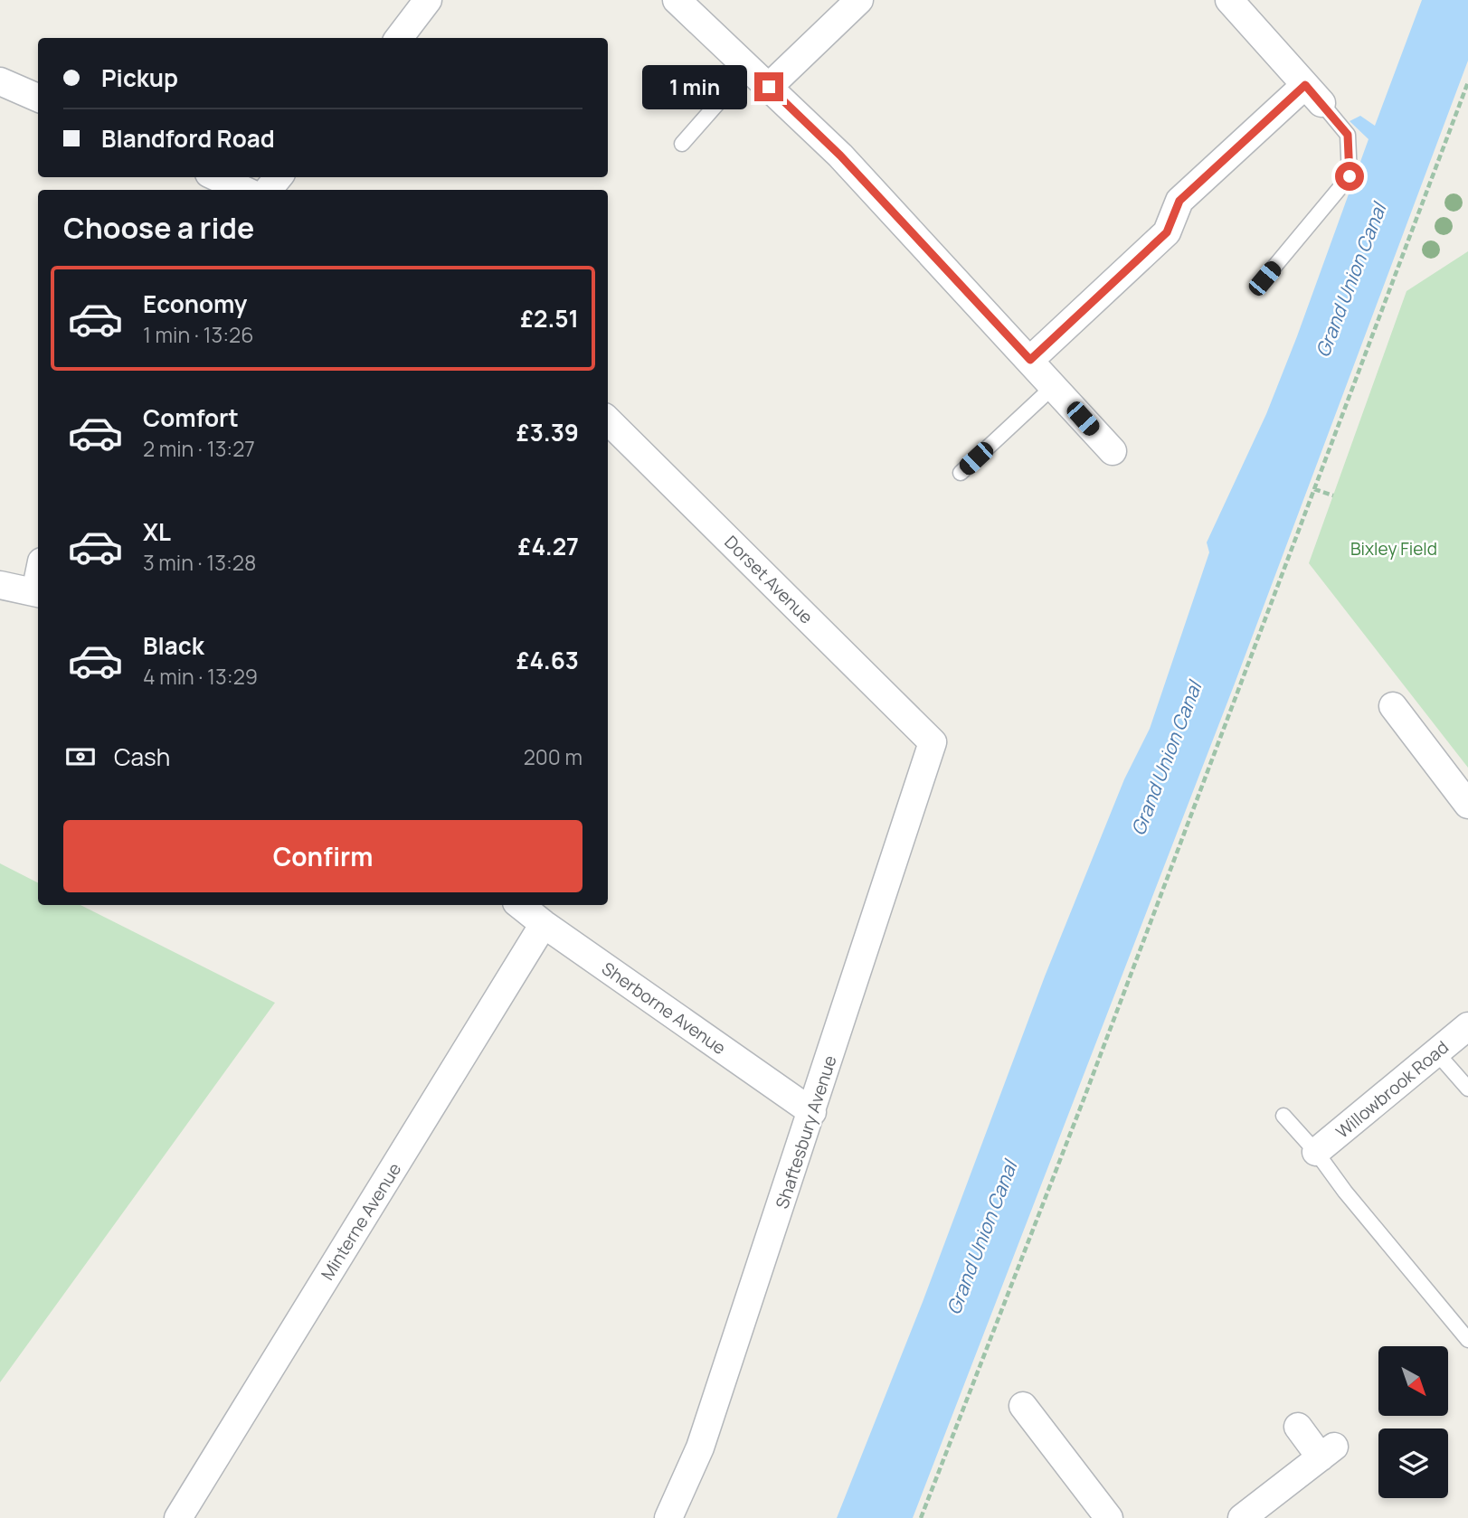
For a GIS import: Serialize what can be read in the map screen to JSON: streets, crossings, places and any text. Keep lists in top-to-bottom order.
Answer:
{
  "streets": {
    "street": [
      "Dorset Avenue",
      "Sherborne Avenue",
      "Willowbrook Road",
      "Shaftesbury Avenue",
      "Minterne Avenue"
    ]
  },
  "crossings": [
    ["Dorset Avenue", "Shaftesbury Avenue"],
    ["Sherborne Avenue", "Shaftesbury Avenue"],
    ["Sherborne Avenue", "Minterne Avenue"]
  ],
  "water": ["Grand Union Canal"],
  "parks": ["Bixley Field"],
  "north": "bottom right",
  "page": {
    "banner": ["Pickup", "Blandford Road"],
    "bubble": "1 min",
    "heading": "Choose a ride",
    "list": [
      {
        "name": "Economy",
        "note": "1 min · 13:26",
        "value": "£2.51"
      },
      {
        "name": "Comfort",
        "note": "2 min · 13:27",
        "value": "£3.39"
      },
      {
        "name": "XL",
        "note": "3 min · 13:28",
        "value": "£4.27"
      },
      {
        "name": "Black",
        "note": "4 min · 13:29",
        "value": "£4.63"
      }
    ],
    "pay": ["Cash", "200 m"],
    "buttons": "Confirm"
  }
}
